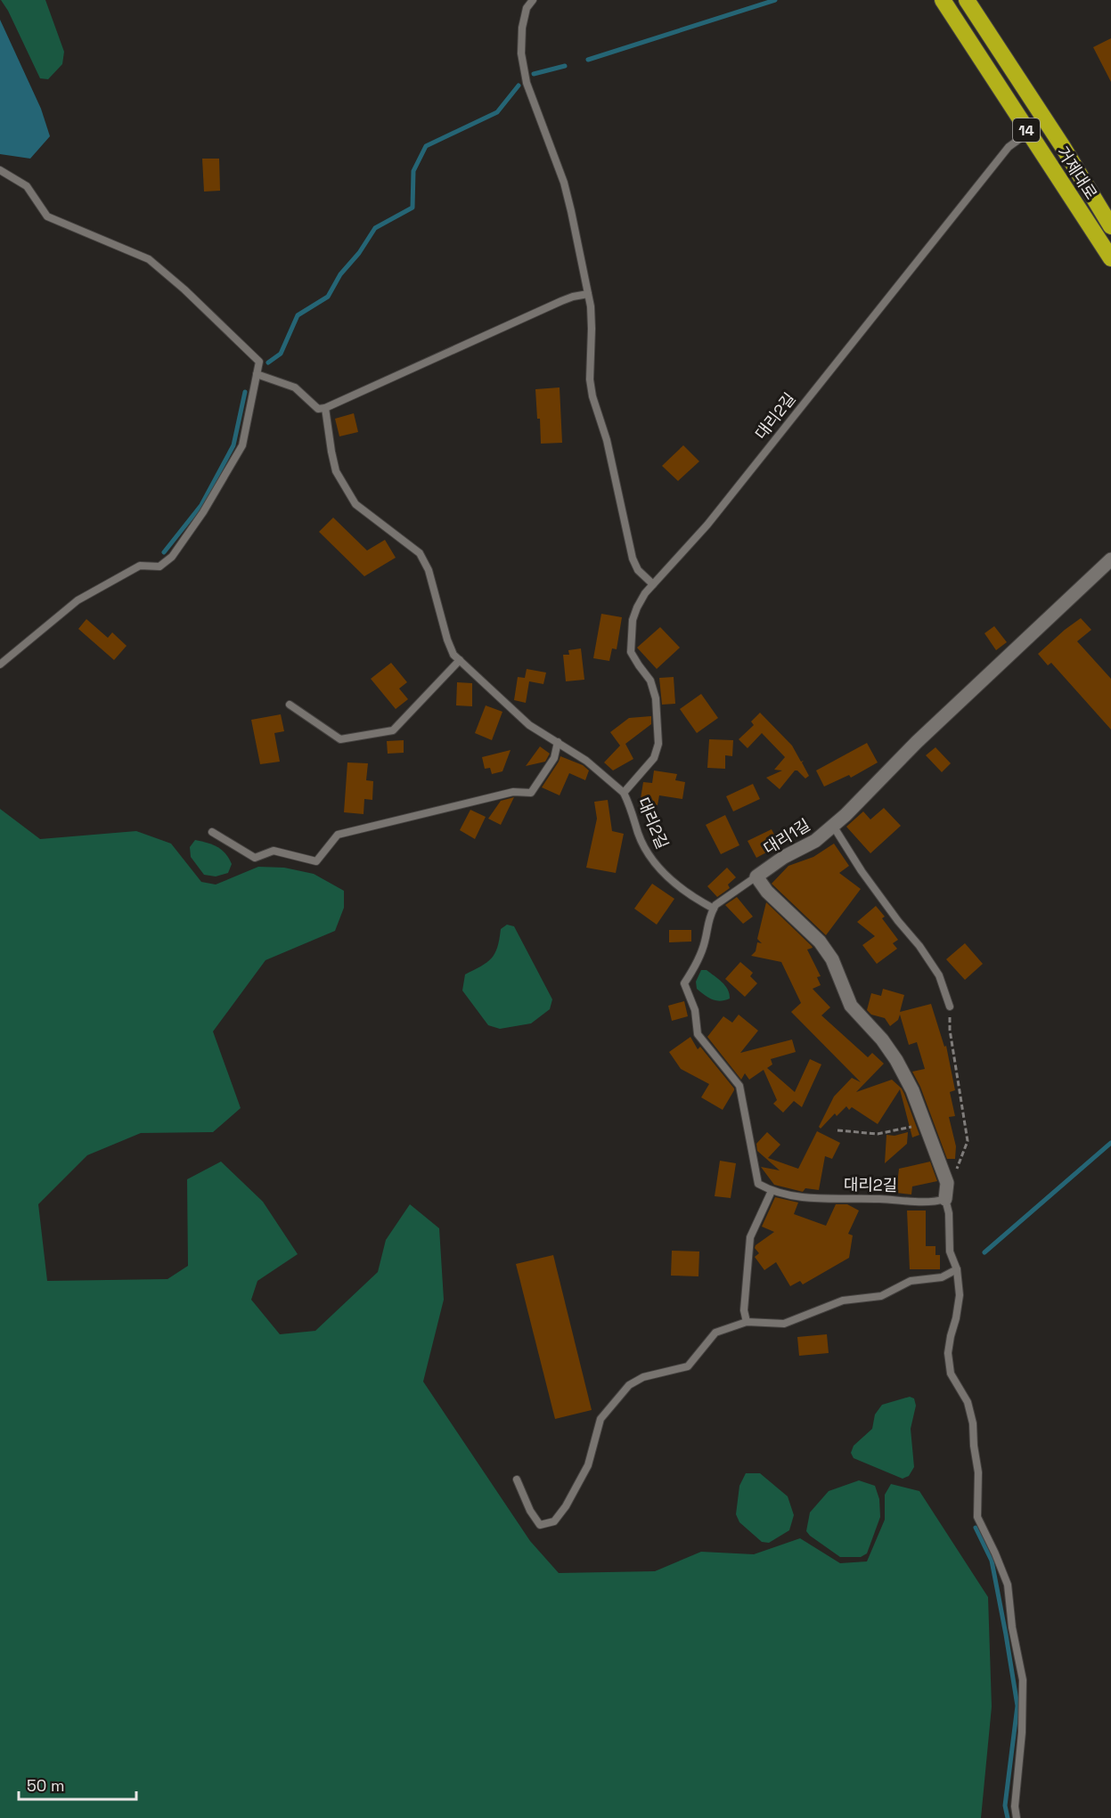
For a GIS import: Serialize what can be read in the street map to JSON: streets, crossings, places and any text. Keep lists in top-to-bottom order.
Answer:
{
  "streets": {
    "highway": ["14", "거제대로"],
    "street": ["대리1길"],
    "lane": ["대리2길"]
  },
  "crossings": [
    ["거제대로", "대리2길"],
    ["대리2길", "대리1길"]
  ],
  "scale_bar": "50 m"
}
